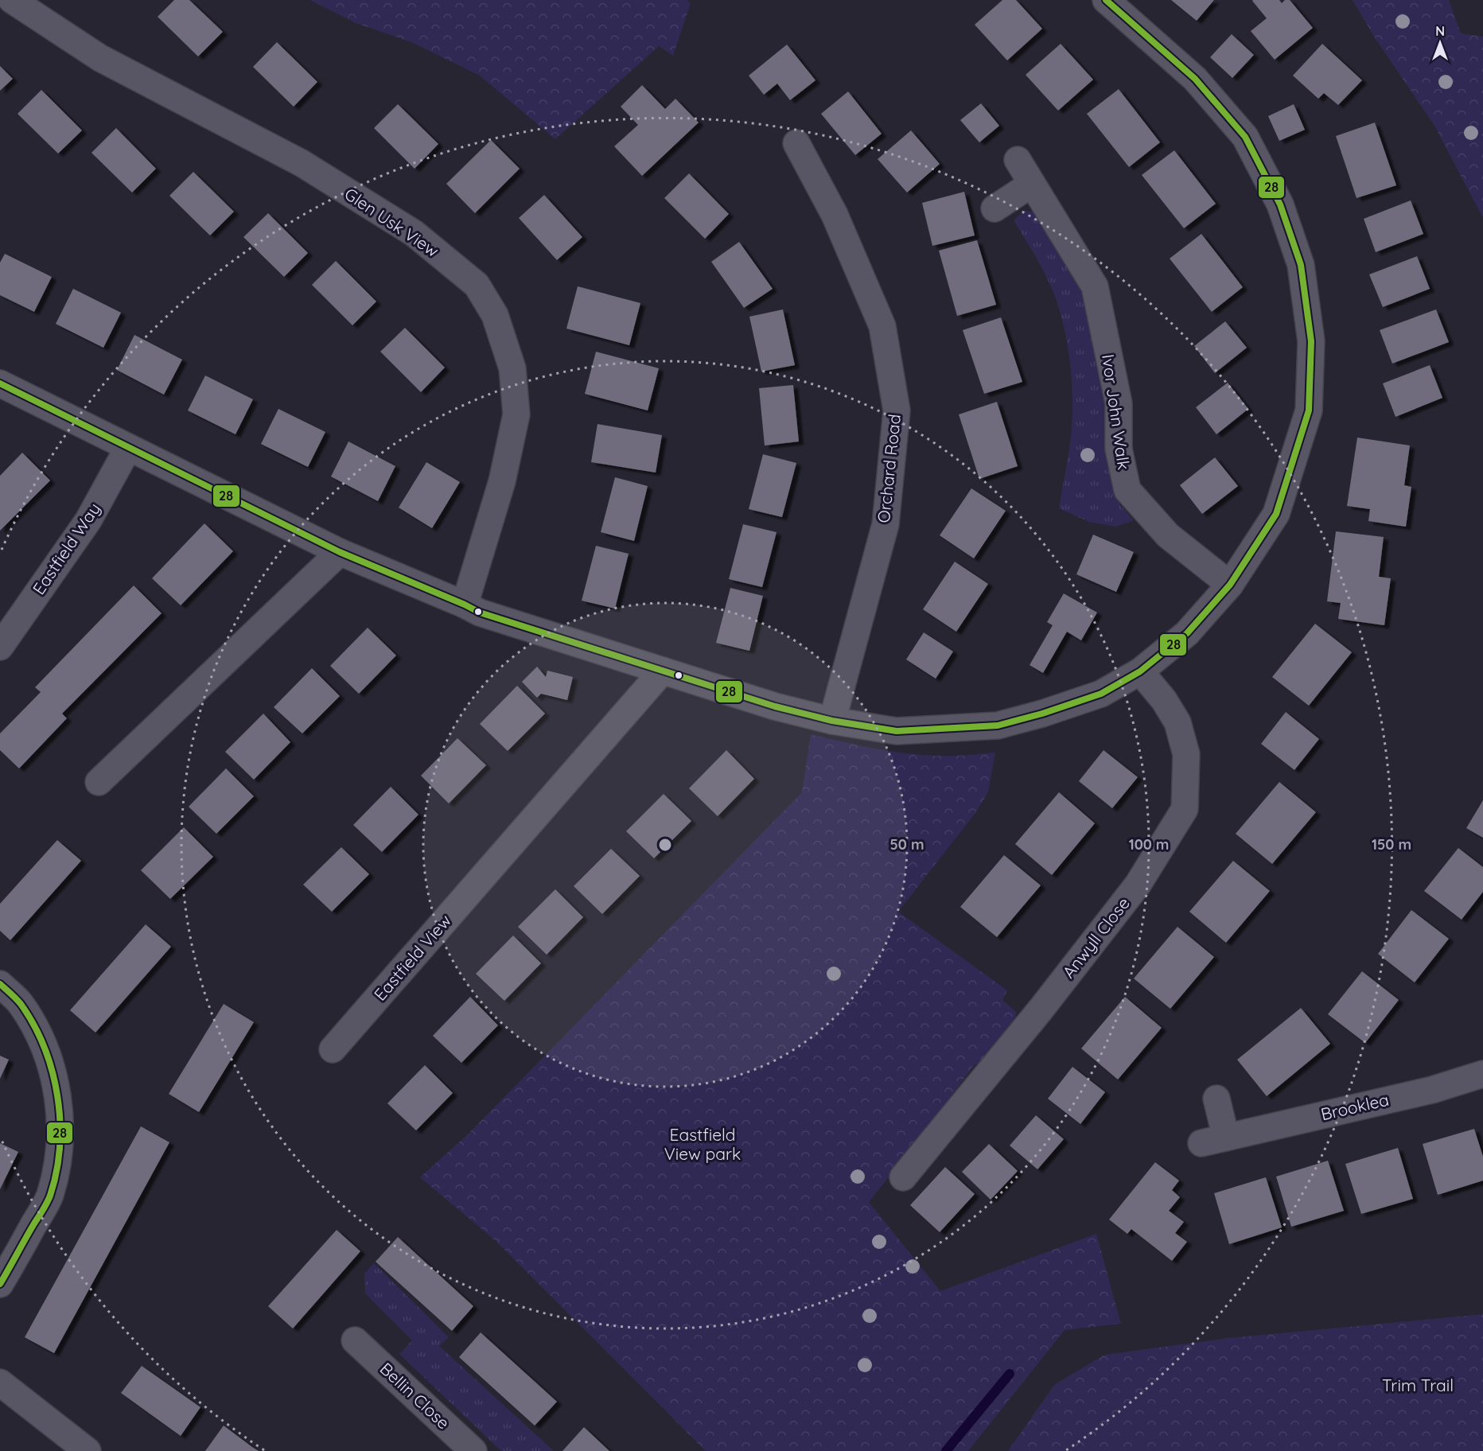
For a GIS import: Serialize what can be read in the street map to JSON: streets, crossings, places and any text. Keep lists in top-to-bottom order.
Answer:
{
  "streets": {
    "street": [
      "Glen Usk View",
      "Ivor John Walk",
      "Orchard Road",
      "Eastfield Way",
      "Anwyll Close",
      "Eastfield View",
      "Brooklea",
      "Bellin Close"
    ]
  },
  "parks": ["Eastfield View park", "Trim Trail"],
  "lines": ["transit line 28"],
  "north": "top",
  "rings": ["50 m", "100 m", "150 m"]
}
